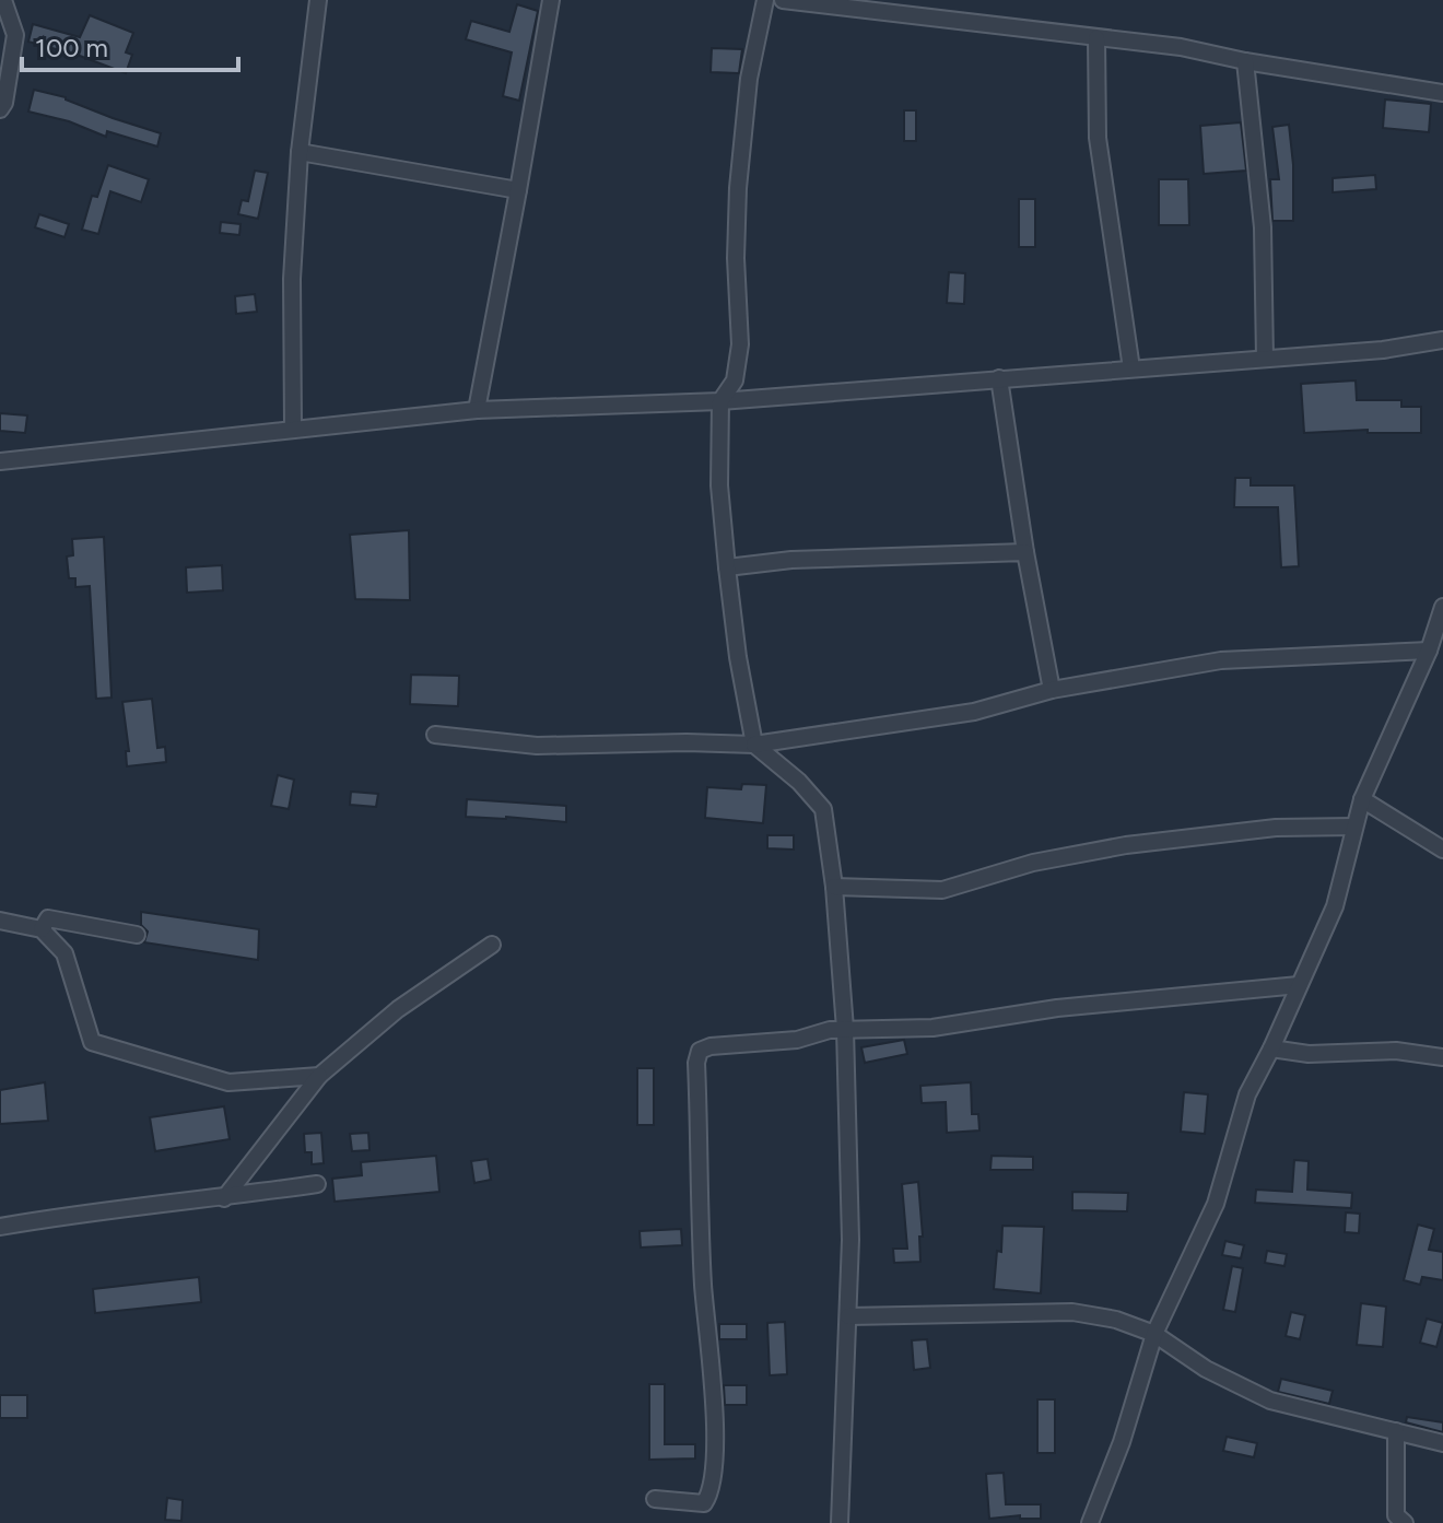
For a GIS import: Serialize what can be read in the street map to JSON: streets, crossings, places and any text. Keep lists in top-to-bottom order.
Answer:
{
  "scale_bar": "100 m"
}
